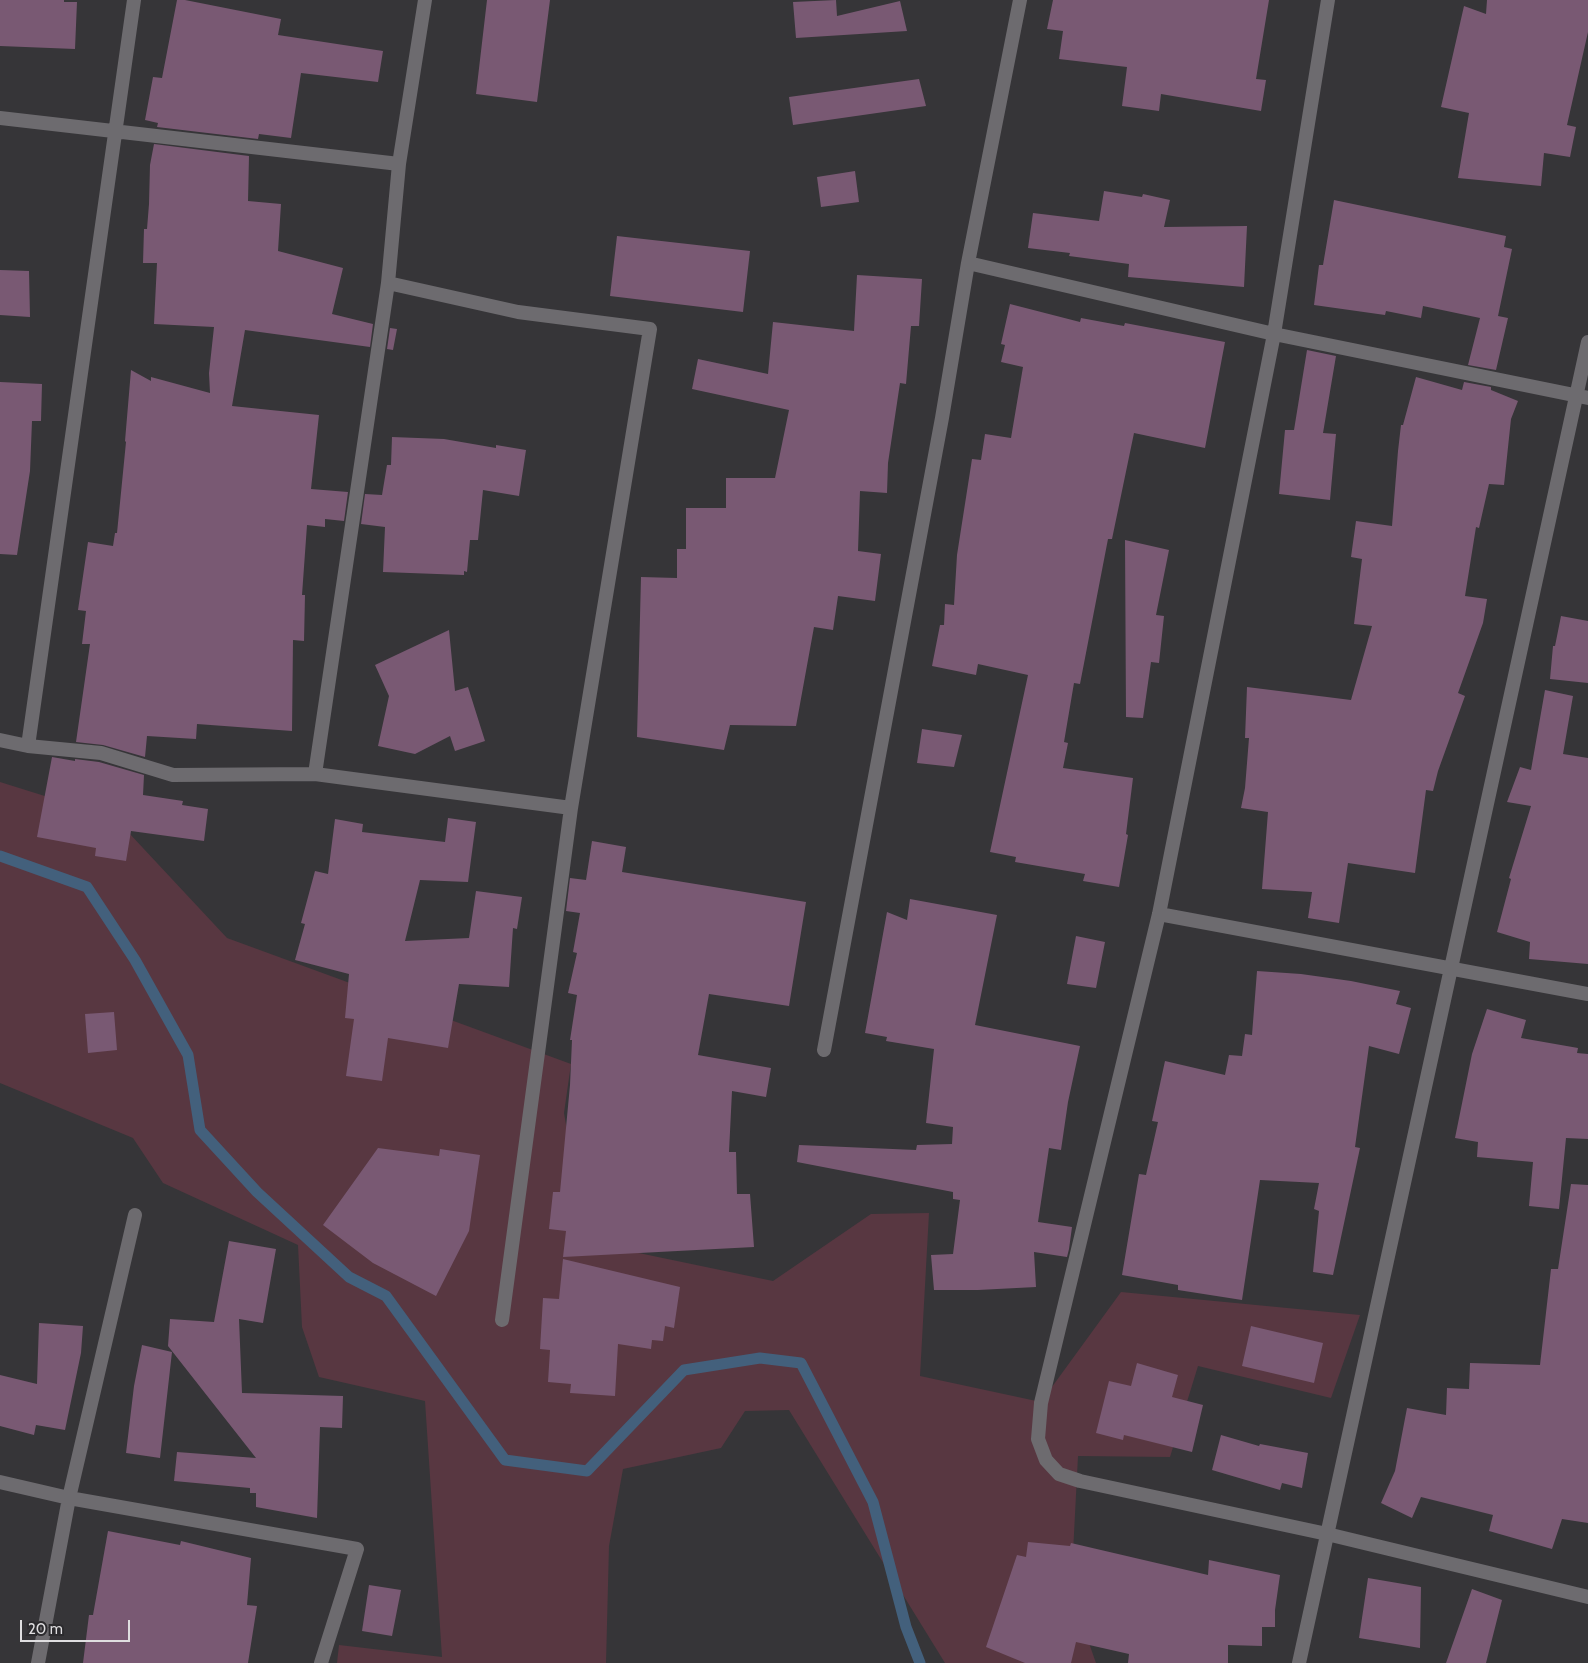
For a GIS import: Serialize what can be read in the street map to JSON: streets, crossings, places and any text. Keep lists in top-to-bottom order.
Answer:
{
  "scale_bar": "20 m"
}
